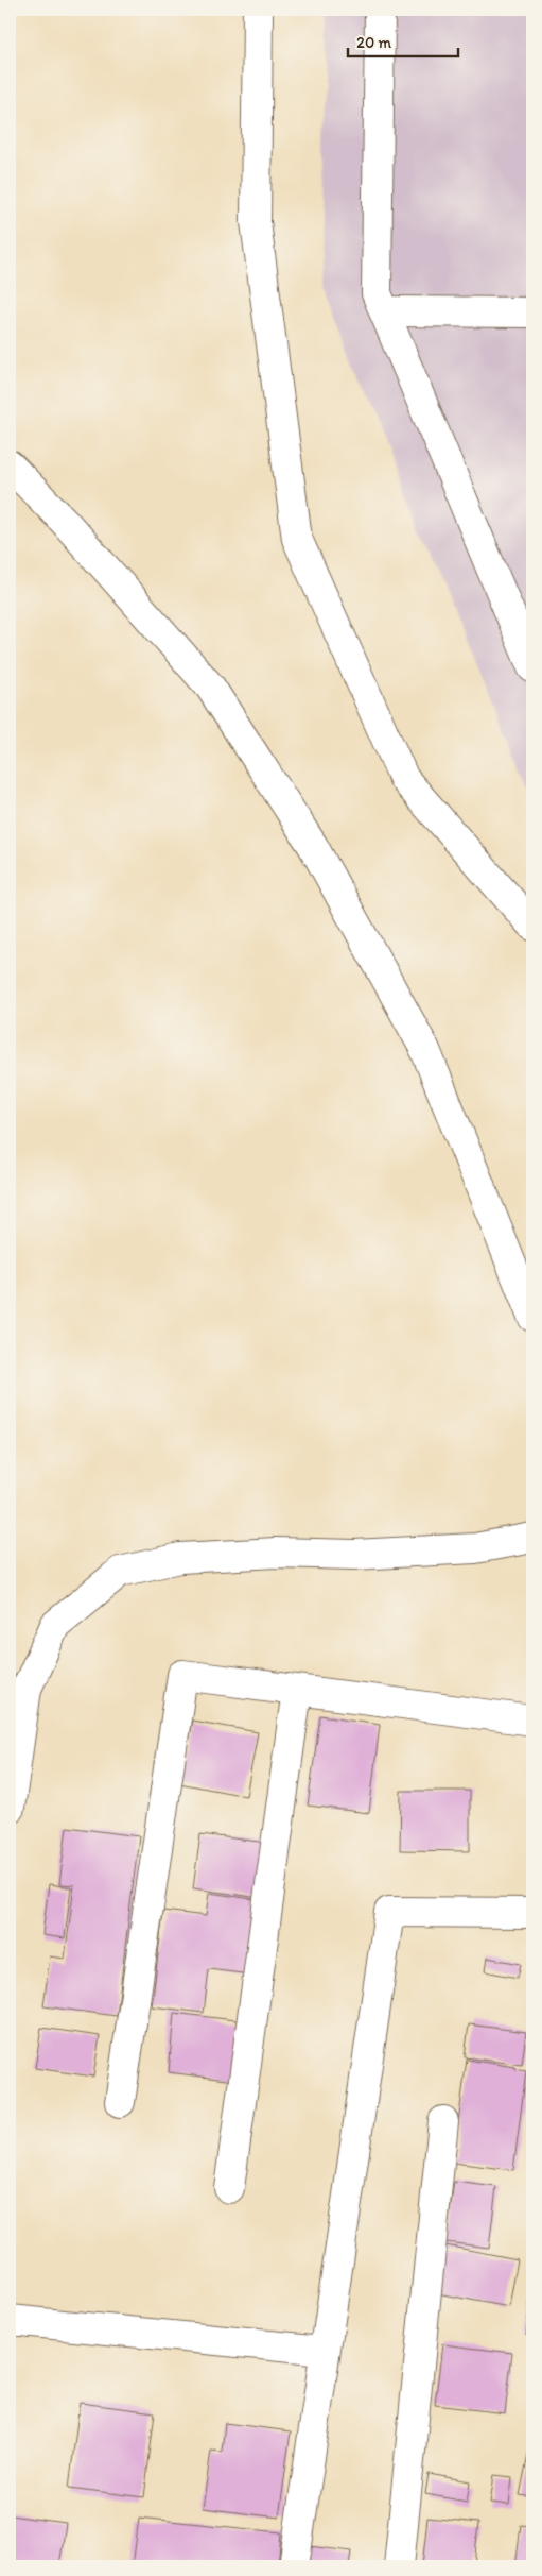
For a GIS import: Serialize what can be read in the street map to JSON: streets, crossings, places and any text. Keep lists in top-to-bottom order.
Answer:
{
  "scale_bar": "20 m"
}
